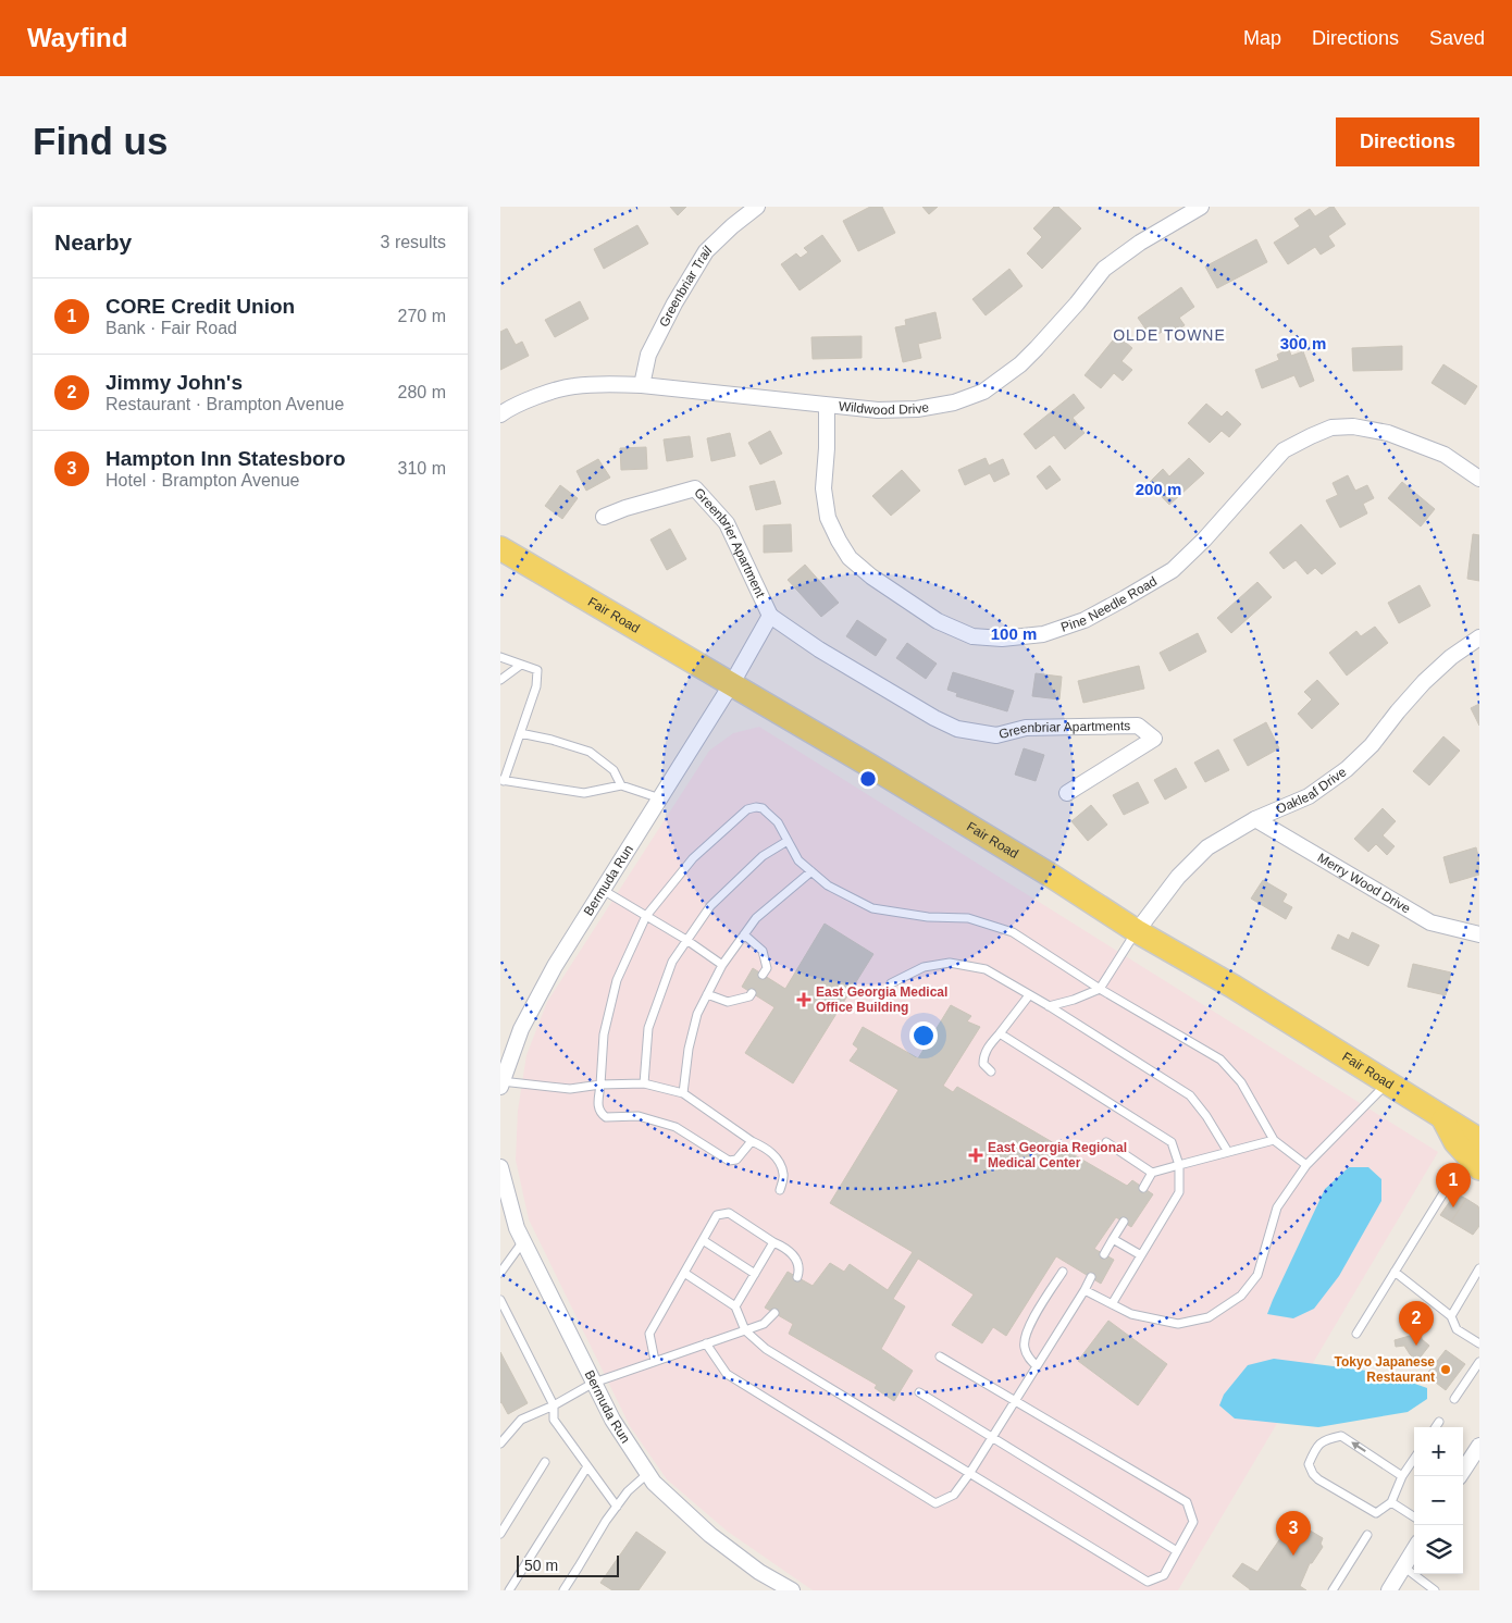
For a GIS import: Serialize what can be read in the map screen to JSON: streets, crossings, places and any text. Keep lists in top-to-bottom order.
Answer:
{
  "streets": {
    "main road": ["Fair Road"],
    "street": [
      "Greenbriar Trail",
      "Wildwood Drive",
      "Greenbrier Apartment",
      "Pine Needle Road",
      "Greenbriar Apartments",
      "Oakleaf Drive",
      "Bermuda Run",
      "Merry Wood Drive"
    ]
  },
  "crossings": [
    ["Greenbriar Trail", "Wildwood Drive"],
    ["Wildwood Drive", "Pine Needle Road"],
    ["Greenbrier Apartment", "Fair Road"],
    ["Greenbrier Apartment", "Greenbriar Apartments"],
    ["Greenbrier Apartment", "Bermuda Run"],
    ["Fair Road", "Oakleaf Drive"],
    ["Fair Road", "Bermuda Run"],
    ["Oakleaf Drive", "Merry Wood Drive"]
  ],
  "districts": ["OLDE TOWNE"],
  "places": {
    "health": ["East Georgia Medical Office Building", "East Georgia Regional Medical Center"],
    "other": ["Tokyo Japanese Restaurant"]
  },
  "scale_bar": "50 m",
  "page": {
    "header": "Wayfind",
    "nav": ["Map", "Directions", "Saved"],
    "buttons": "Directions",
    "title": "Find us",
    "heading": ["Nearby", "3 results"],
    "list": [
      {
        "mark": "1",
        "name": "CORE Credit Union",
        "note": "Bank · Fair Road",
        "value": "270 m"
      },
      {
        "mark": "2",
        "name": "Jimmy John's",
        "note": "Restaurant · Brampton Avenue",
        "value": "280 m"
      },
      {
        "mark": "3",
        "name": "Hampton Inn Statesboro",
        "note": "Hotel · Brampton Avenue",
        "value": "310 m"
      }
    ],
    "pins": ["1", "2", "3"],
    "map_buttons": ["+", "−"],
    "scale": "50 m"
  },
  "rings": ["300 m", "200 m", "100 m"]
}
